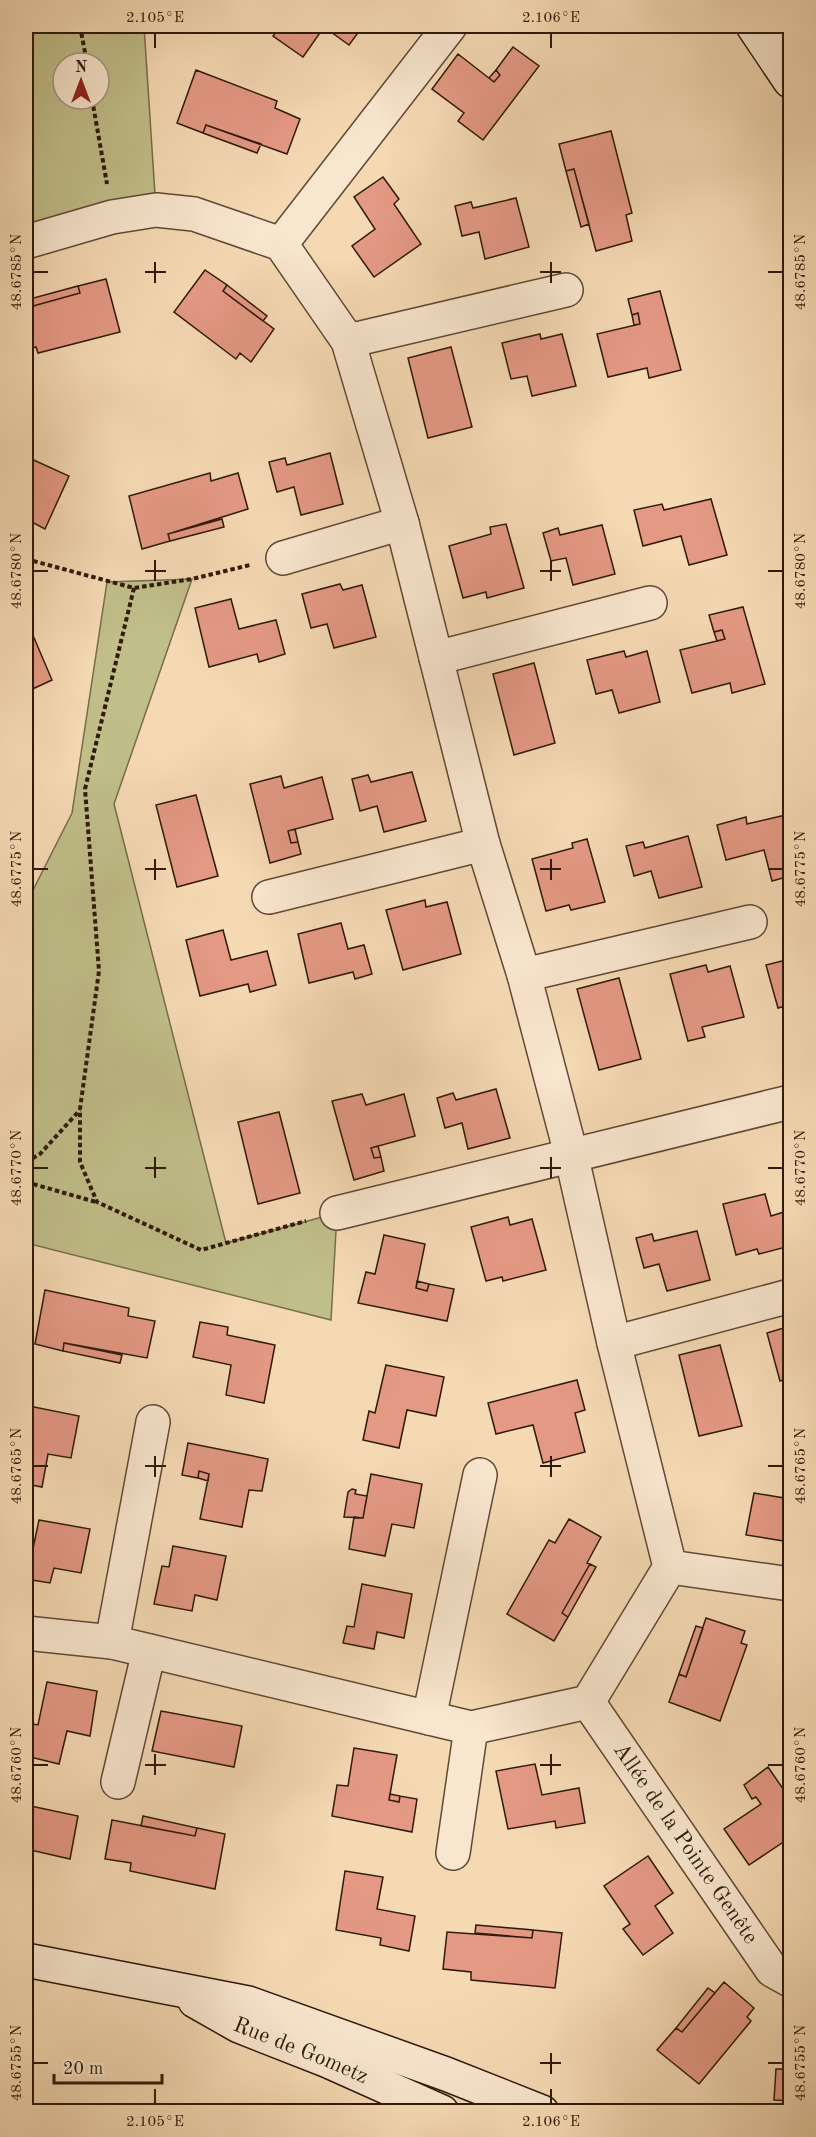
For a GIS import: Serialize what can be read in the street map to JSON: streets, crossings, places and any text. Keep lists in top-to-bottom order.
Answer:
{
  "streets": {
    "street": ["Allée de la Pointe Genête", "Rue de Gometz"]
  },
  "scale_bar": "20 m",
  "north": "top",
  "coordinates": [
    "2.105°E",
    "2.106°E",
    "48.6785°N",
    "48.6780°N",
    "48.6775°N",
    "48.6770°N",
    "48.6765°N",
    "48.6760°N",
    "48.6755°N"
  ]
}
